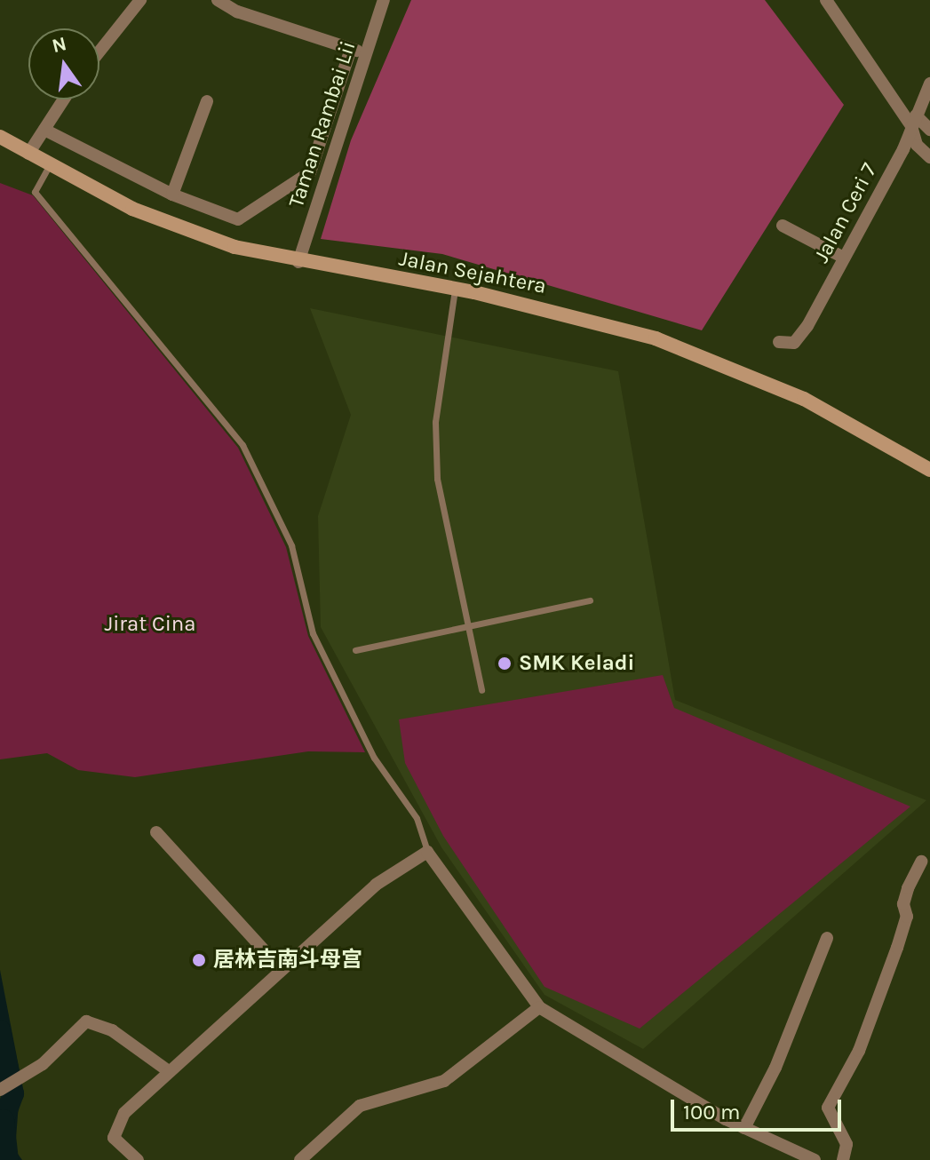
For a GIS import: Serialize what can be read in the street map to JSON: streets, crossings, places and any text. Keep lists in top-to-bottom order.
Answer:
{
  "streets": {
    "street": ["Taman Rambai Lii", "Jalan Ceri 7", "Jalan Sejahtera"]
  },
  "crossings": [
    ["Taman Rambai Lii", "Jalan Sejahtera"]
  ],
  "parks": ["Jirat Cina"],
  "places": ["SMK Keladi", "居林吉南斗母宫"],
  "scale_bar": "100 m",
  "north": "top"
}
